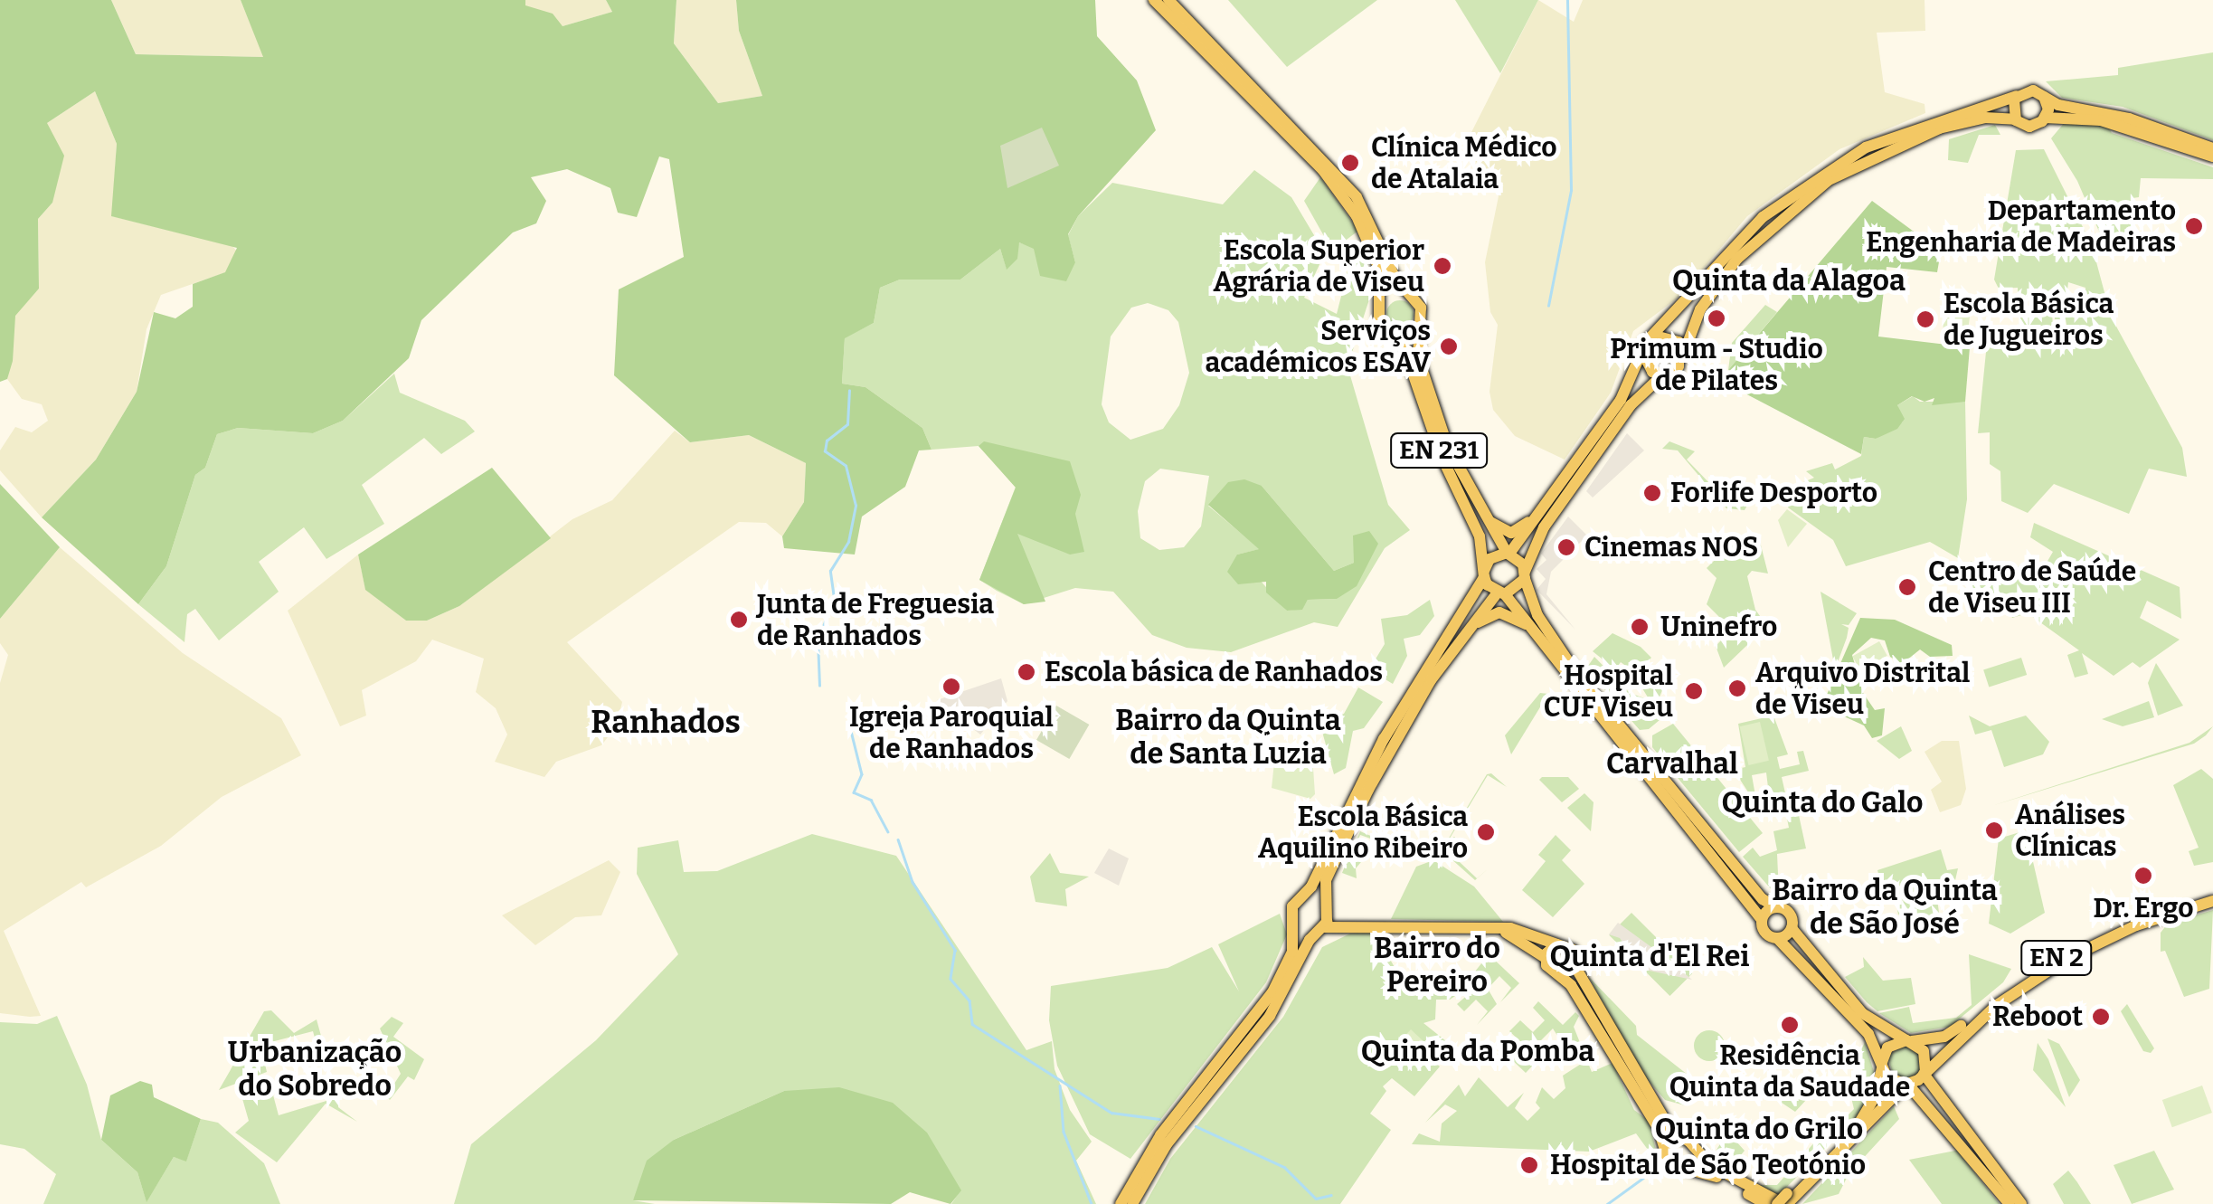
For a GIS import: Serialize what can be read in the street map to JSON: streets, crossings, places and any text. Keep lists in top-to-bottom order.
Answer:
{
  "streets": {
    "main road": ["EN 231", "EN 2"]
  },
  "districts": [
    "Quinta da Alagoa",
    "Bairro da Quinta de Santa Luzia",
    "Ranhados",
    "Carvalhal",
    "Quinta do Galo",
    "Bairro da Quinta de São José",
    "Bairro do Pereiro",
    "Quinta d'El Rei",
    "Quinta da Pomba",
    "Urbanização do Sobredo",
    "Quinta do Grilo"
  ],
  "places": [
    "Clínica Médico de Atalaia",
    "Departamento Engenharia de Madeiras",
    "Escola Superior Agrária de Viseu",
    "Primum - Studio de Pilates",
    "Escola Básica de Jugueiros",
    "Serviços académicos ESAV",
    "Forlife Desporto",
    "Cinemas NOS",
    "Centro de Saúde de Viseu III",
    "Junta de Freguesia de Ranhados",
    "Uninefro",
    "Escola básica de Ranhados",
    "Igreja Paroquial de Ranhados",
    "Arquivo Distrital de Viseu",
    "Hospital CUF Viseu",
    "Análises Clínicas",
    "Escola Básica Aquilino Ribeiro",
    "Dr. Ergo",
    "Reboot",
    "Residência Quinta da Saudade",
    "Hospital de São Teotónio"
  ]
}
